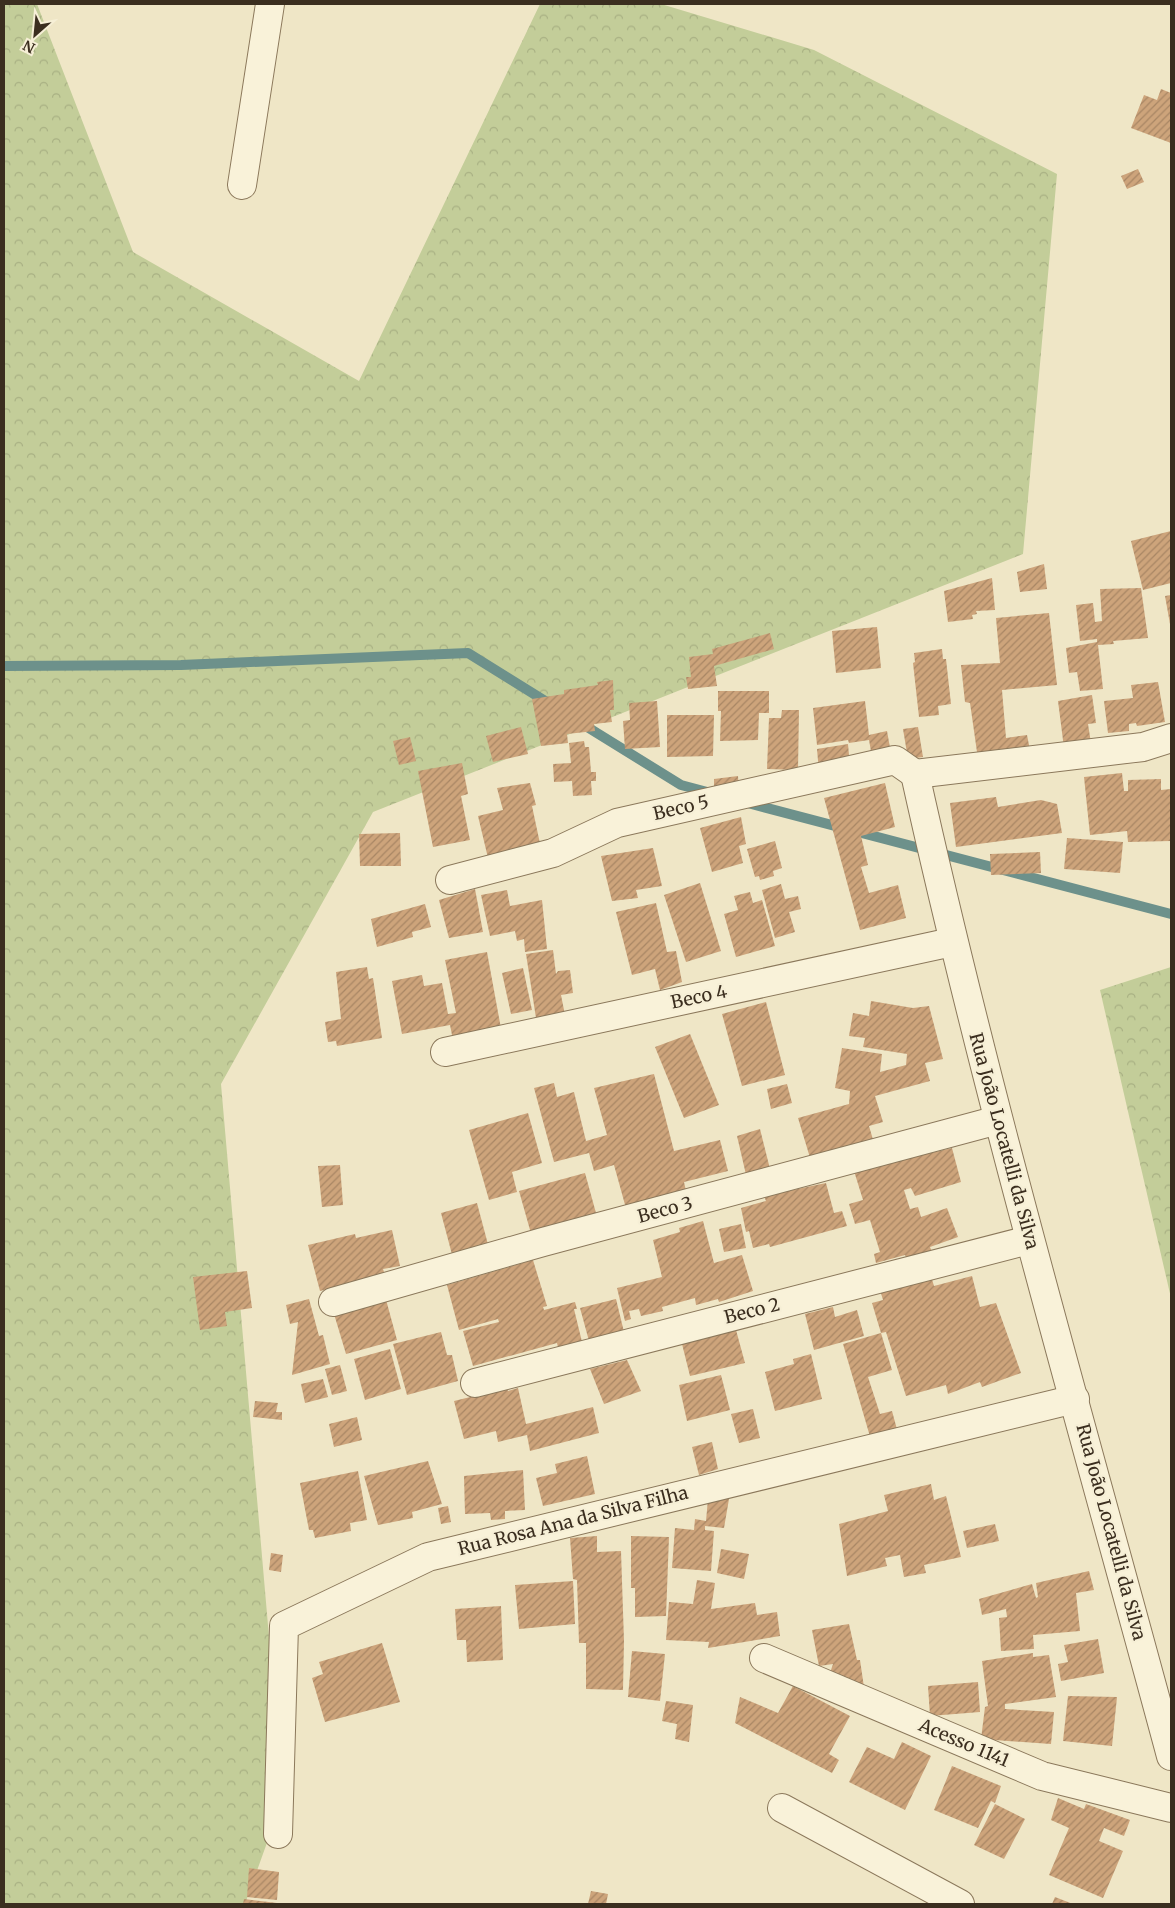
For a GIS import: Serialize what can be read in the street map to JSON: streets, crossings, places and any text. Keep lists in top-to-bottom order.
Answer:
{
  "streets": {
    "street": [
      "Beco 5",
      "Beco 4",
      "Rua João Locatelli da Silva",
      "Beco 3",
      "Beco 2",
      "Rua Rosa Ana da Silva Filha",
      "Acesso 1141"
    ]
  },
  "crossings": [
    ["Beco 5", "Rua João Locatelli da Silva"],
    ["Beco 4", "Rua João Locatelli da Silva"],
    ["Rua João Locatelli da Silva", "Beco 3"],
    ["Rua João Locatelli da Silva", "Beco 2"],
    ["Rua João Locatelli da Silva", "Rua Rosa Ana da Silva Filha"]
  ],
  "north": "bottom left"
}
